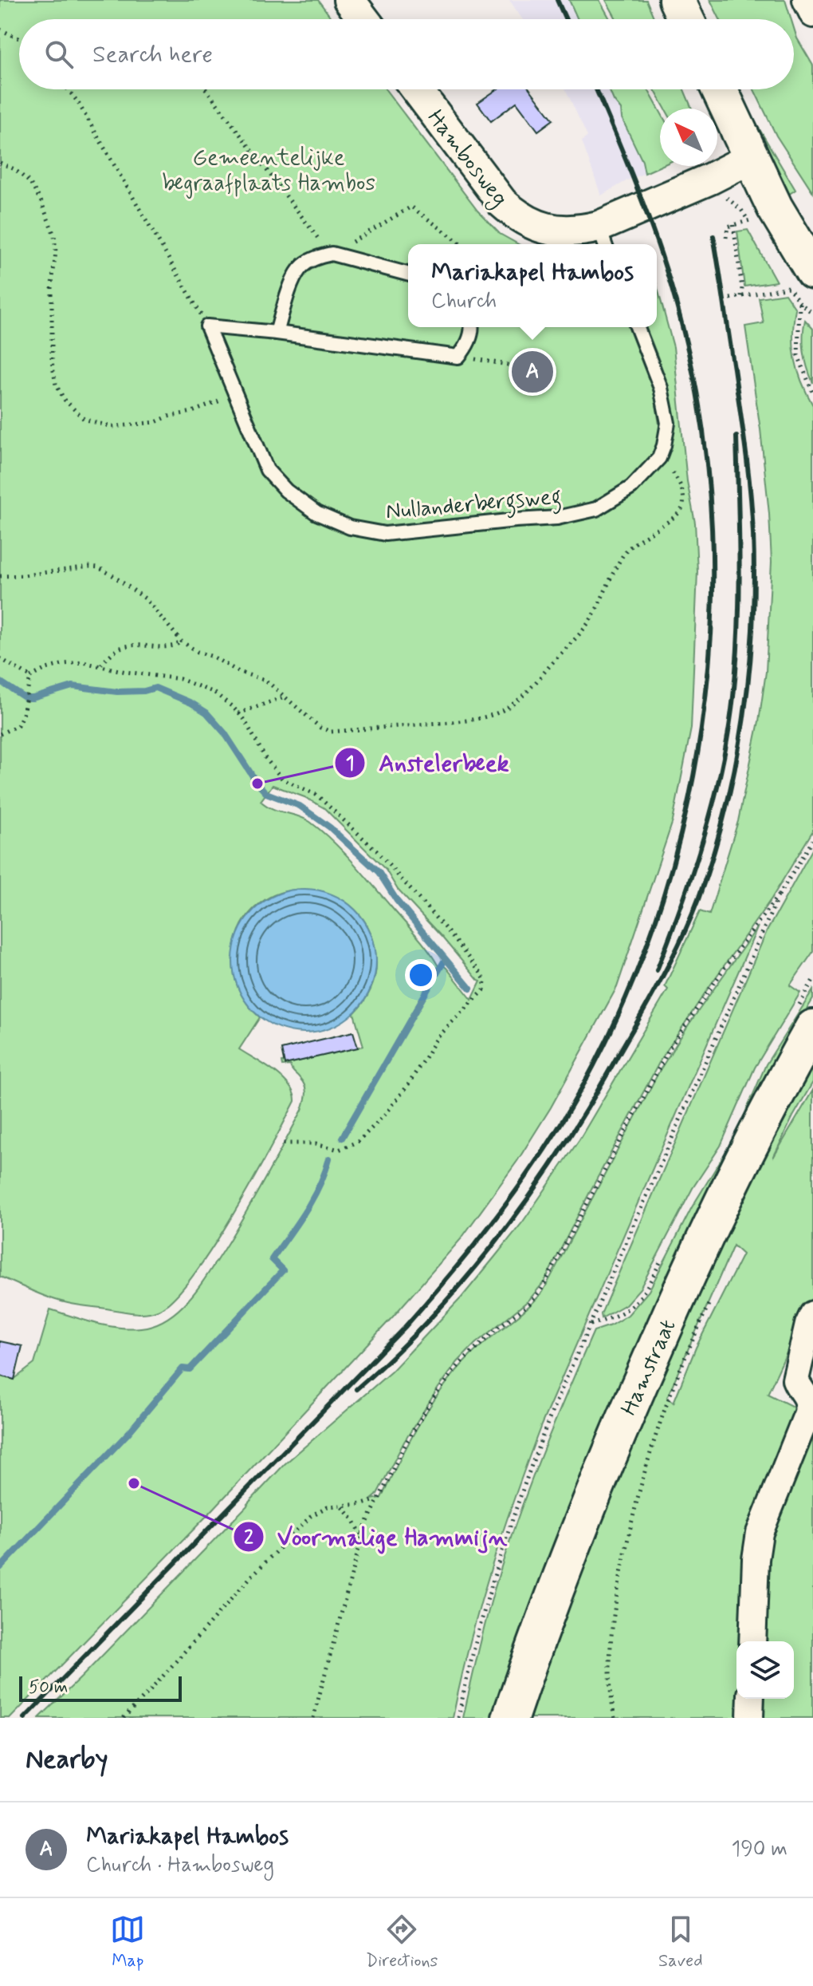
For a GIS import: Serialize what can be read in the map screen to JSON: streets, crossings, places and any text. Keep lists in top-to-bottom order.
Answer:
{
  "streets": {
    "main road": ["Hamstraat"],
    "street": ["Hambosweg"],
    "lane": ["Nullanderbergsweg"]
  },
  "parks": ["Gemeentelijke begraafplaats Hambos"],
  "places": ["Anstelerbeek", "Voormalige Hammijn"],
  "scale_bar": "50 m",
  "north": "top left",
  "page": {
    "search": "Search here",
    "popup": ["Mariakapel Hambos", "Church"],
    "pins": "A",
    "scale": "50 m",
    "heading": "Nearby",
    "list": [
      {
        "mark": "A",
        "name": "Mariakapel Hambos",
        "note": "Church · Hambosweg",
        "value": "190 m"
      }
    ],
    "nav": ["Map", "Directions", "Saved"]
  }
}
